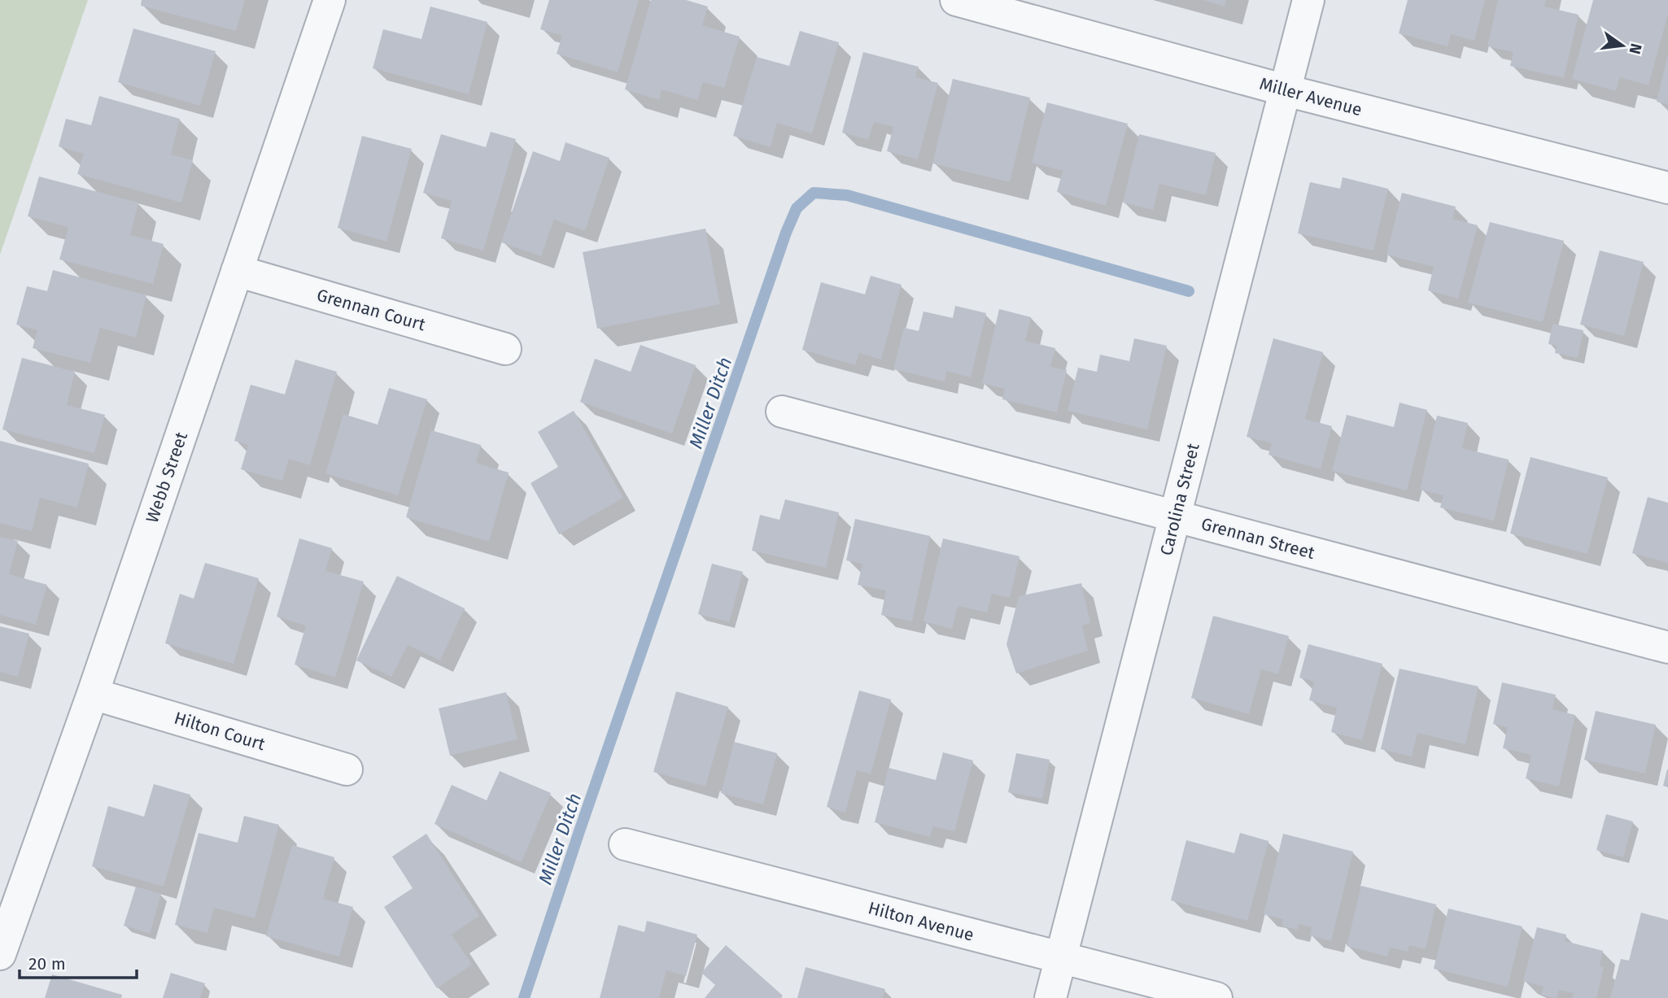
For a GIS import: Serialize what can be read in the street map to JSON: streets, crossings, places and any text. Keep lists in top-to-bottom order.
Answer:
{
  "streets": {
    "street": [
      "Miller Avenue",
      "Grennan Court",
      "Webb Street",
      "Carolina Street",
      "Grennan Street",
      "Hilton Court",
      "Hilton Avenue"
    ]
  },
  "crossings": [
    ["Miller Avenue", "Carolina Street"],
    ["Grennan Court", "Webb Street"],
    ["Webb Street", "Hilton Court"],
    ["Carolina Street", "Grennan Street"],
    ["Carolina Street", "Hilton Avenue"]
  ],
  "water": ["Miller Ditch"],
  "scale_bar": "20 m",
  "north": "right"
}
